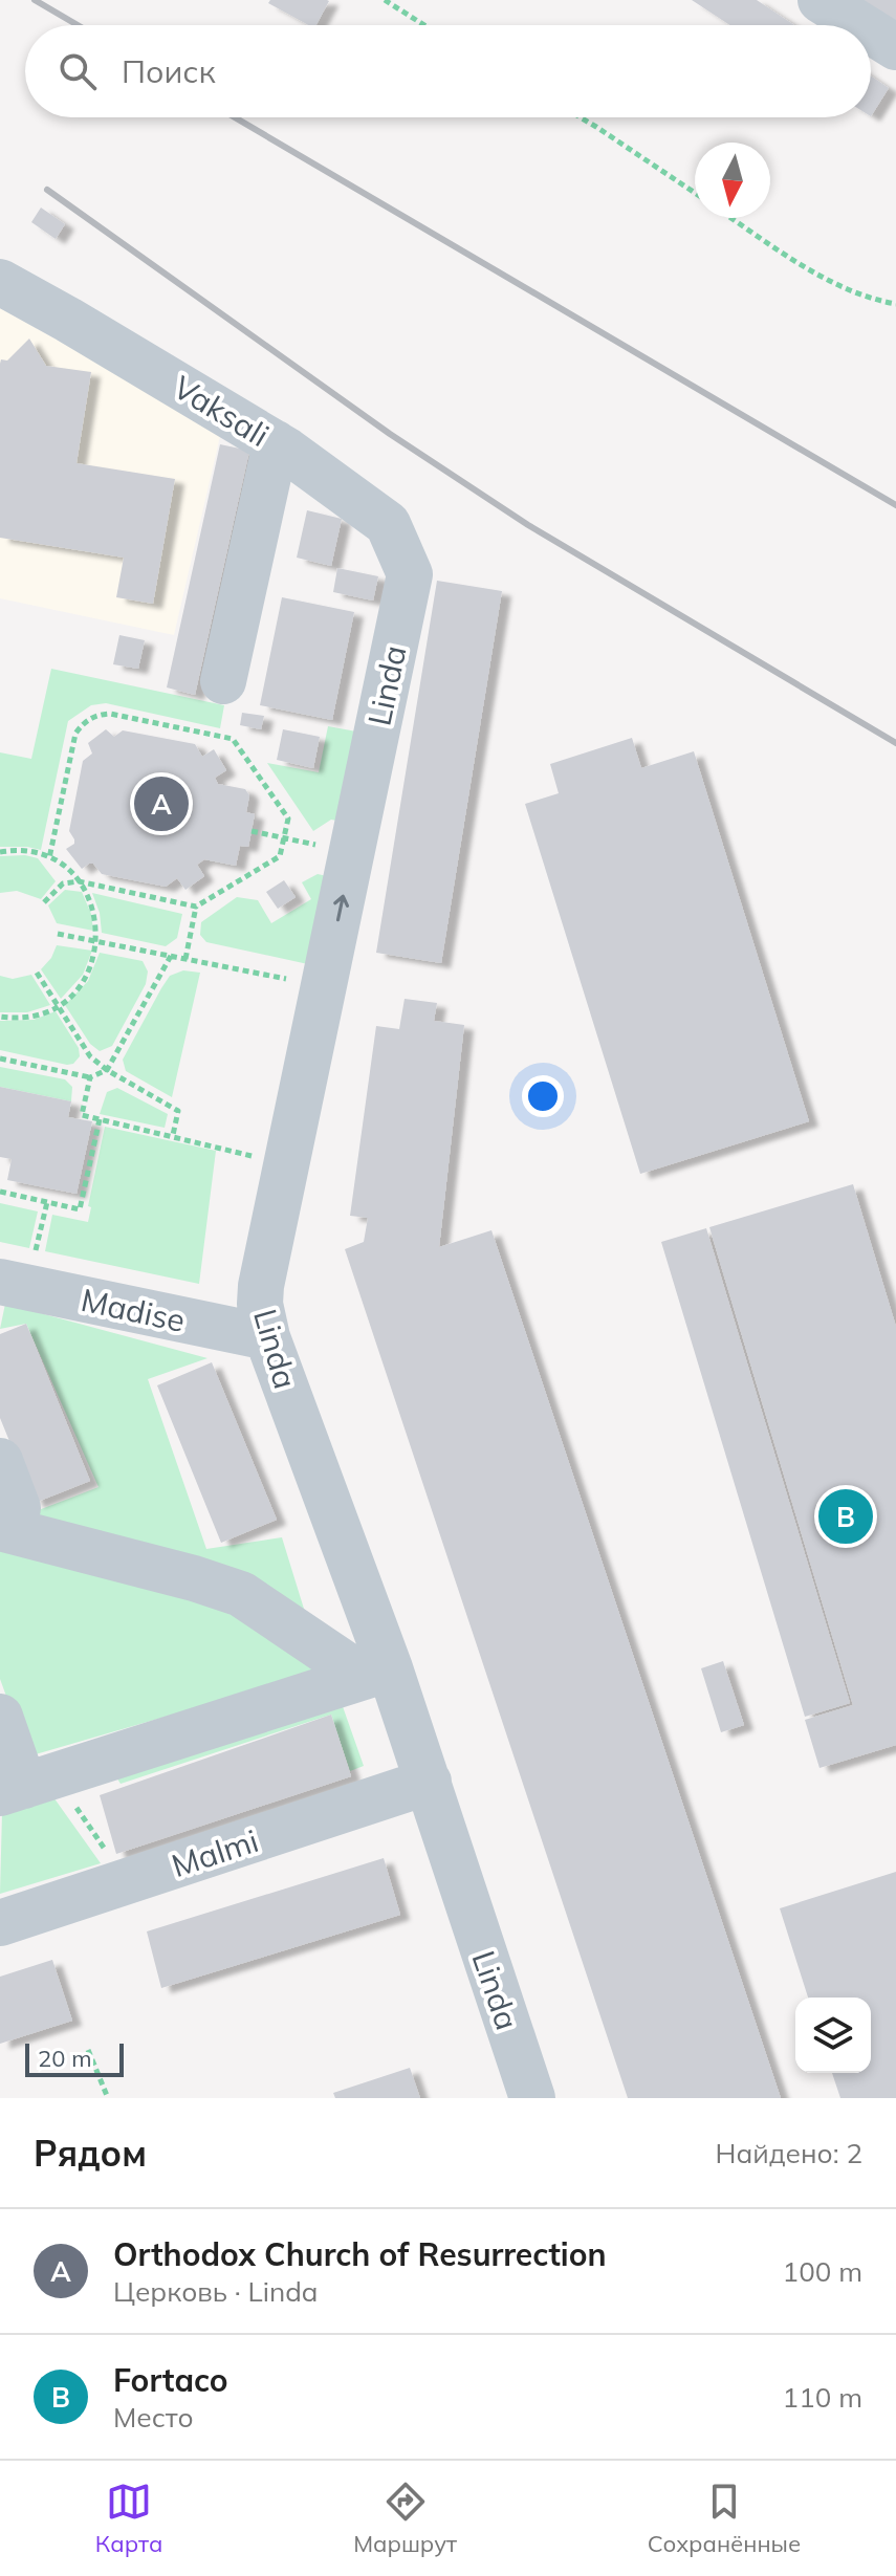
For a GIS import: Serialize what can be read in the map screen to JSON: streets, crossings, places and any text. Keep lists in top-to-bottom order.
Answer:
{
  "streets": {
    "street": [
      "Vaksali",
      "Linda",
      "Madise",
      "Malmi"
    ]
  },
  "crossings": [
    ["Vaksali", "Linda"],
    ["Linda", "Madise"],
    ["Linda", "Malmi"]
  ],
  "scale_bar": "20 m",
  "north": "bottom",
  "page": {
    "search": "Поиск",
    "pins": ["A", "B"],
    "scale": "20 m",
    "heading": ["Рядом", "Найдено: 2"],
    "list": [
      {
        "mark": "A",
        "name": "Orthodox Church of Resurrection",
        "note": "Церковь · Linda",
        "value": "100 m"
      },
      {
        "mark": "B",
        "name": "Fortaco",
        "note": "Место",
        "value": "110 m"
      }
    ],
    "nav": ["Карта", "Маршрут", "Сохранённые"]
  }
}
